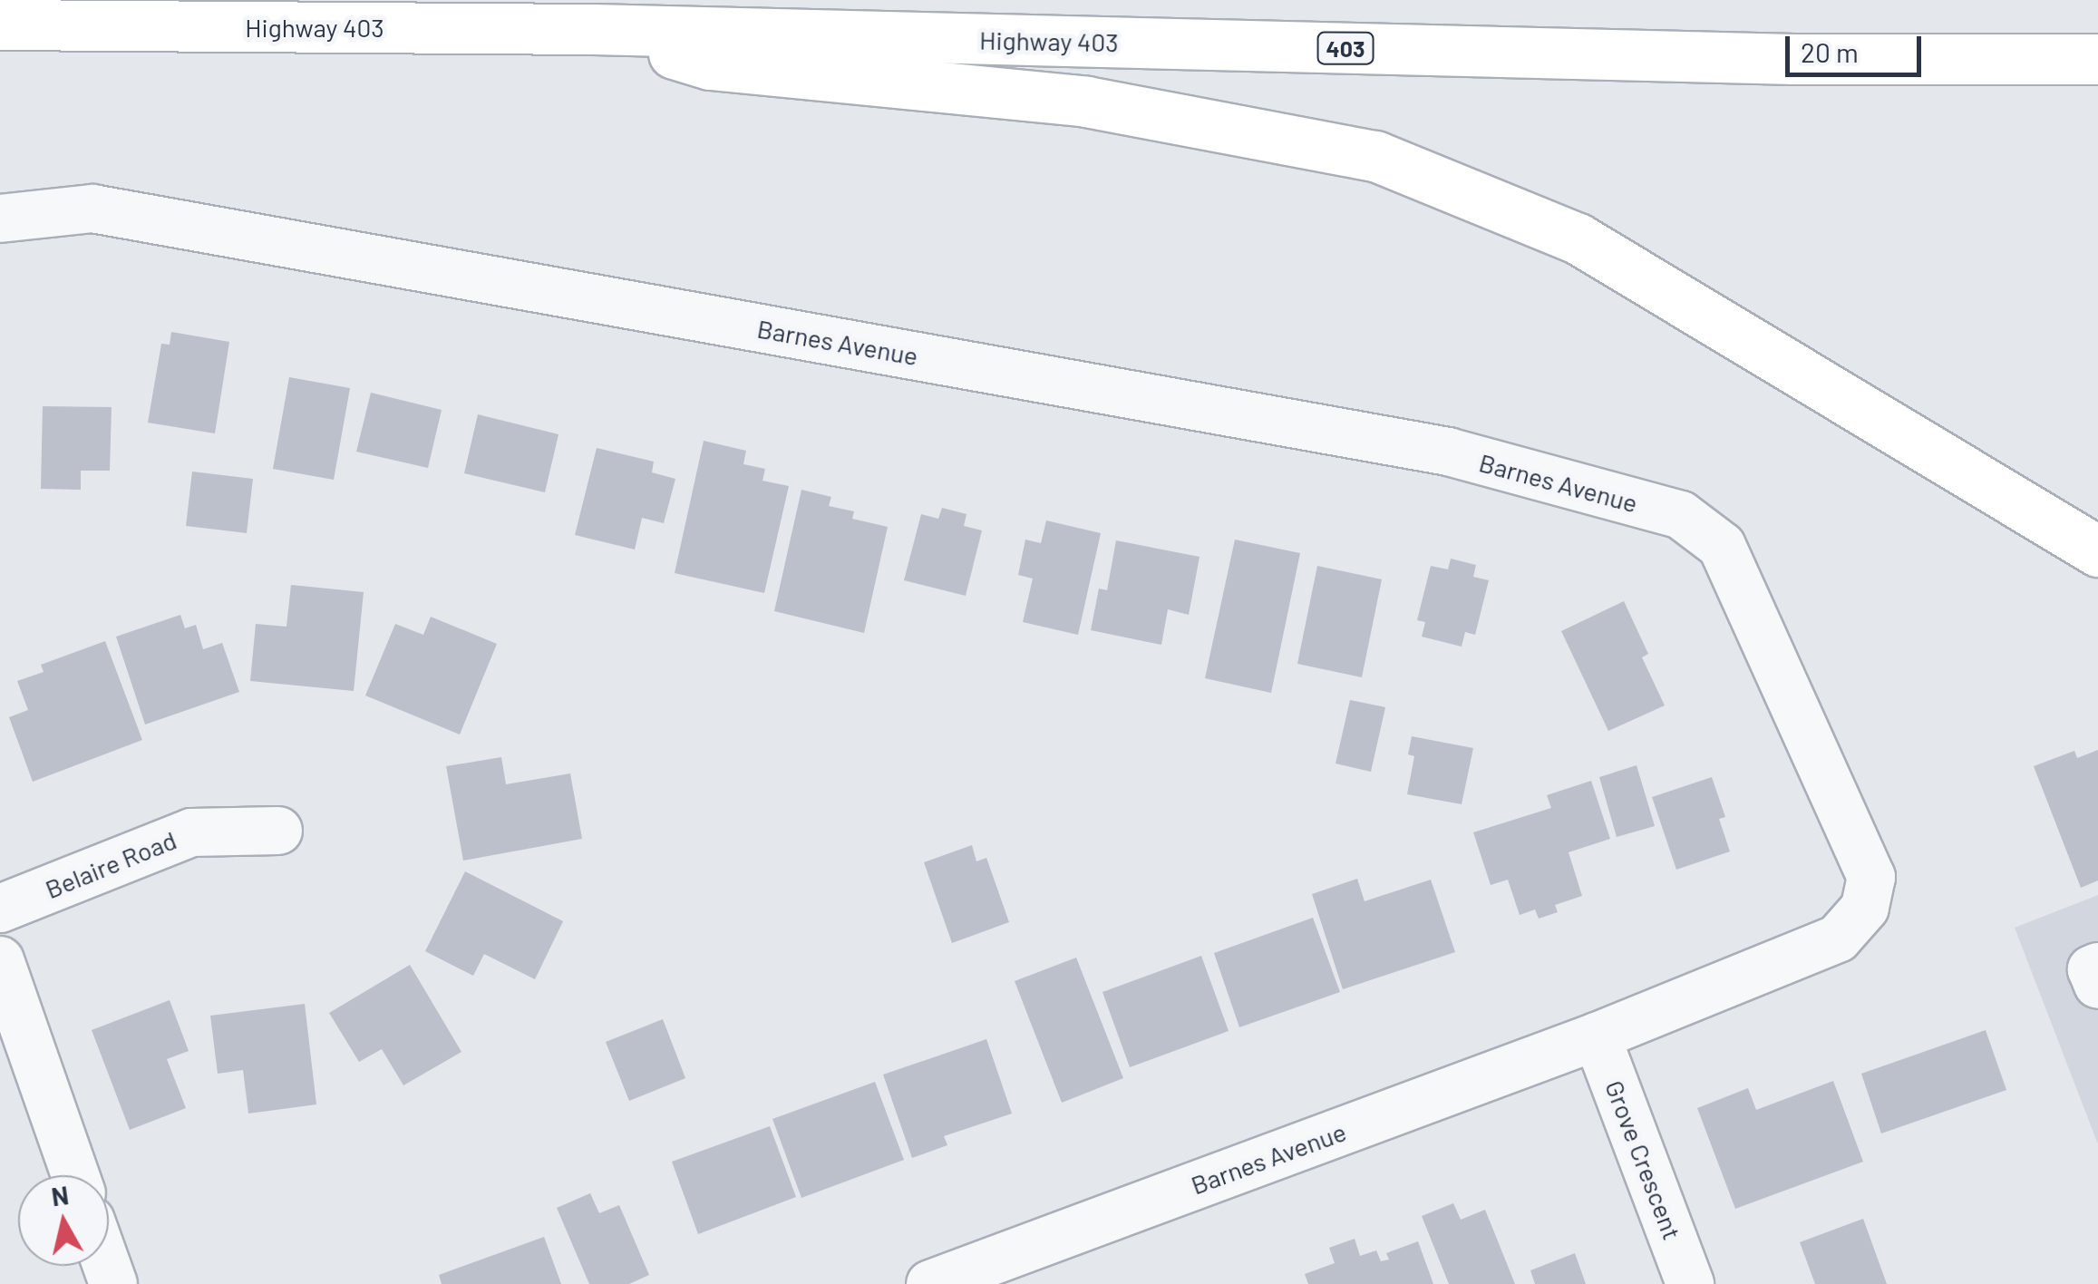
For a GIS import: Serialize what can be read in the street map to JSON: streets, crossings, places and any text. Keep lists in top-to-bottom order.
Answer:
{
  "streets": {
    "highway": ["Highway 403", "403"],
    "street": ["Barnes Avenue", "Belaire Road", "Grove Crescent"]
  },
  "crossings": [
    ["Barnes Avenue", "Grove Crescent"]
  ],
  "scale_bar": "20 m",
  "north": "top"
}
